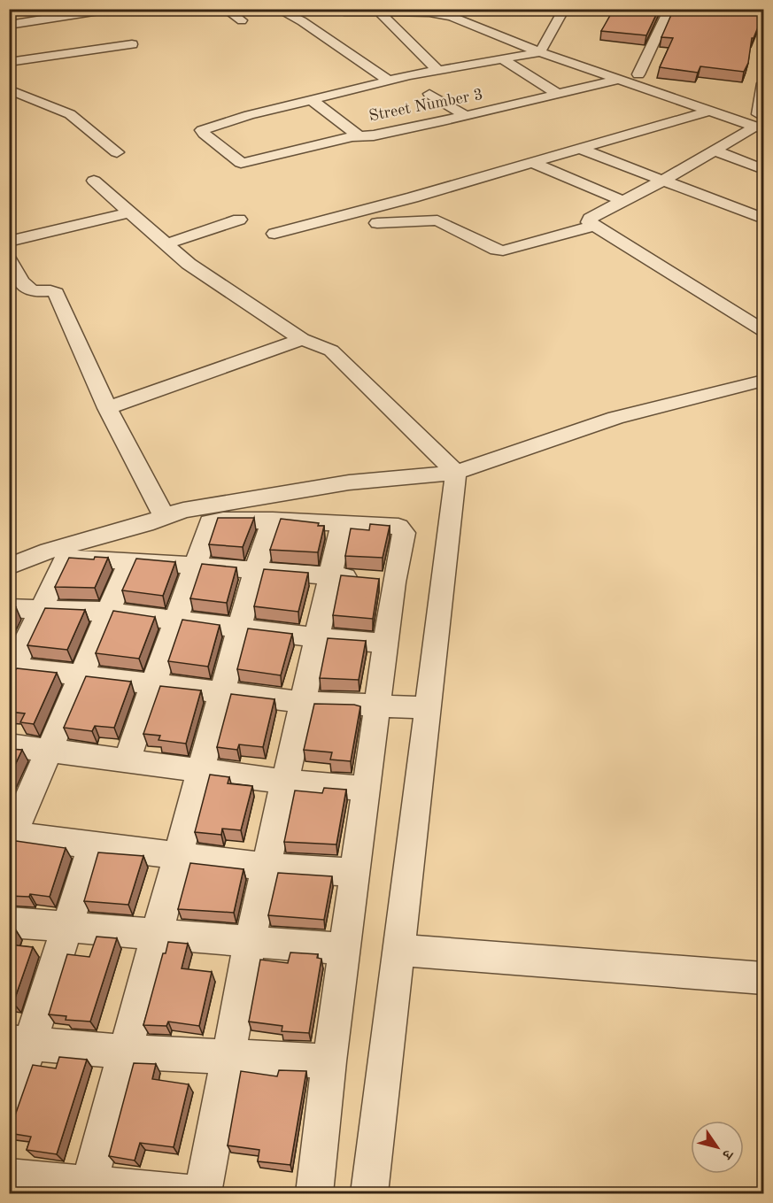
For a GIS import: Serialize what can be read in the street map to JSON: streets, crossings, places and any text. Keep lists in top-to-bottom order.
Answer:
{
  "streets": {
    "street": ["Street Number 3"]
  },
  "north": "bottom right"
}
